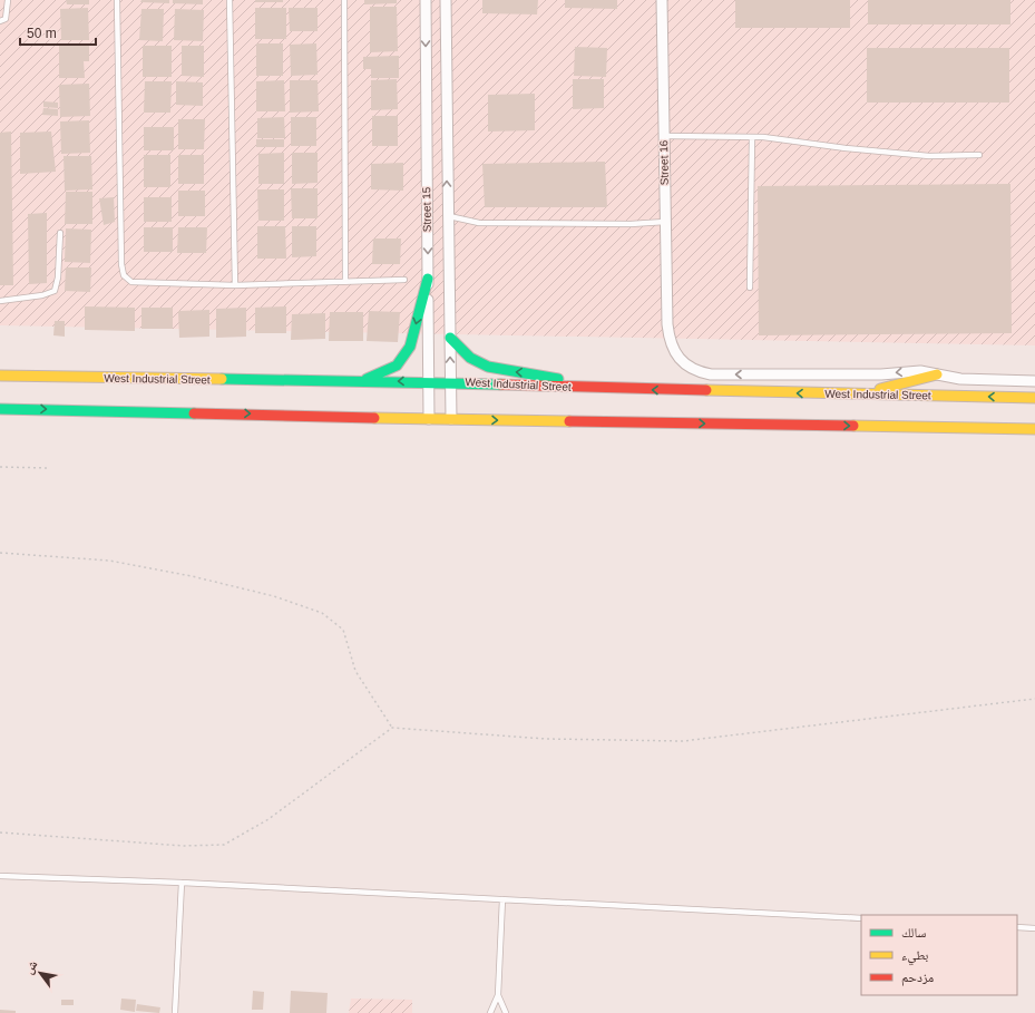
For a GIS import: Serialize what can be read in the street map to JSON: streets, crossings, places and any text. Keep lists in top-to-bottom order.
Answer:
{
  "streets": {
    "main road": ["West Industrial Street"],
    "street": ["Street 16", "Street 15"]
  },
  "crossings": [
    ["Street 16", "West Industrial Street"],
    ["Street 15", "West Industrial Street"]
  ],
  "one_way": ["West Industrial Street"],
  "legend": ["سالك", "بطيء", "مزدحم"],
  "scale_bar": "50 m",
  "north": "top left"
}
